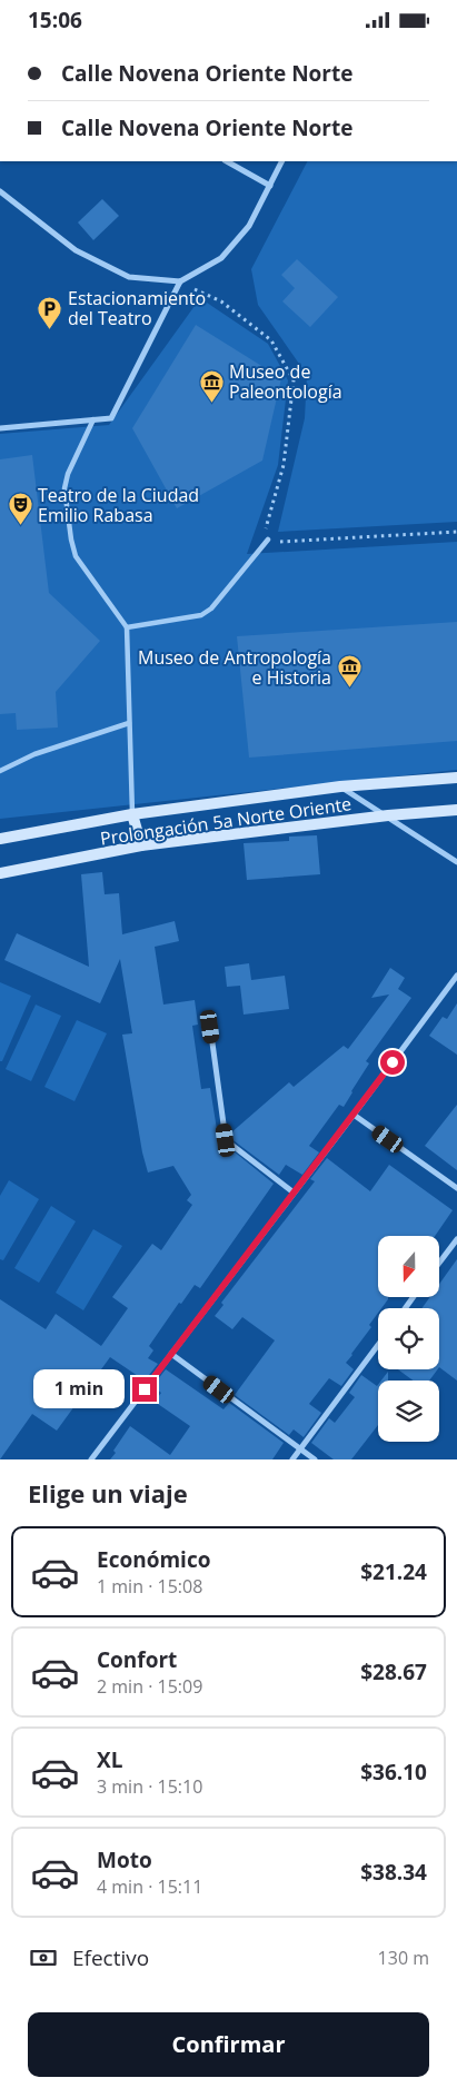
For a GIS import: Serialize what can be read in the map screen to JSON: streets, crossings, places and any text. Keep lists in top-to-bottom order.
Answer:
{
  "streets": {
    "main road": ["Prolongación 5a Norte Oriente"]
  },
  "places": {
    "parking": ["Estacionamiento del Teatro"],
    "museum": ["Museo de Paleontología", "Museo de Antropología e Historia"],
    "theatre": ["Teatro de la Ciudad Emilio Rabasa"]
  },
  "north": "bottom",
  "page": {
    "status": "15:06",
    "banner": ["Calle Novena Oriente Norte", "Calle Novena Oriente Norte"],
    "bubble": "1 min",
    "heading": "Elige un viaje",
    "list": [
      {
        "name": "Económico",
        "note": "1 min · 15:08",
        "value": "$21.24"
      },
      {
        "name": "Confort",
        "note": "2 min · 15:09",
        "value": "$28.67"
      },
      {
        "name": "XL",
        "note": "3 min · 15:10",
        "value": "$36.10"
      },
      {
        "name": "Moto",
        "note": "4 min · 15:11",
        "value": "$38.34"
      }
    ],
    "pay": ["Efectivo", "130 m"],
    "buttons": "Confirmar"
  }
}
